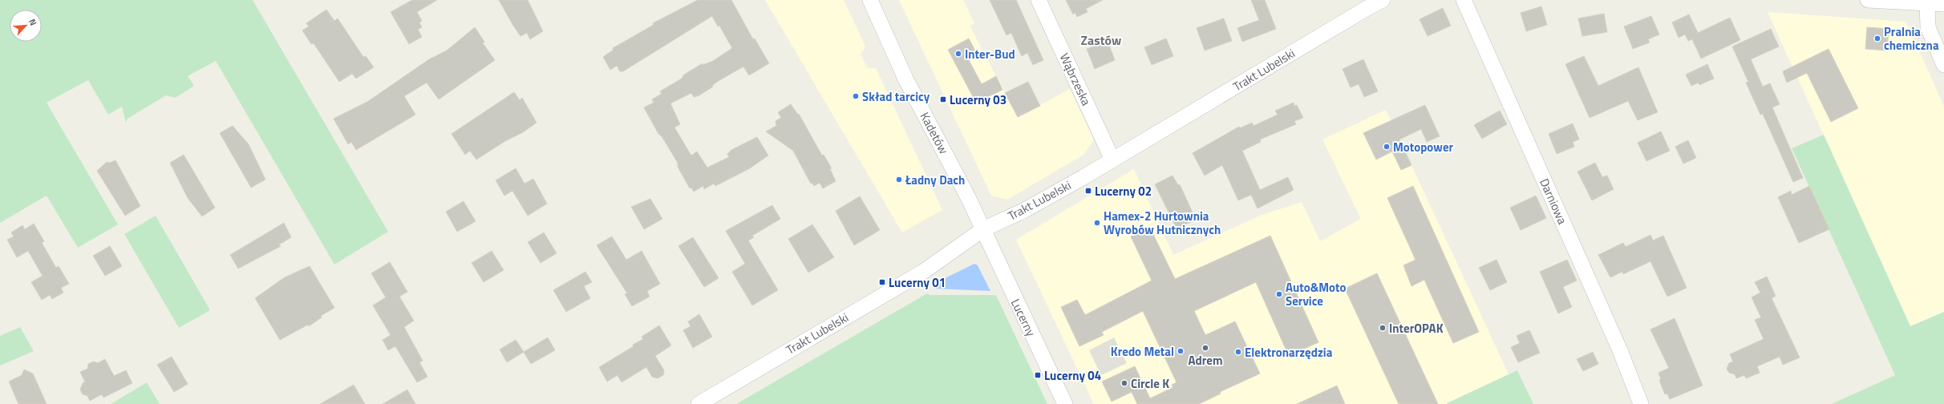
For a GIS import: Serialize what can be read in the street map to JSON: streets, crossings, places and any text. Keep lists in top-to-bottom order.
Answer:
{
  "streets": {
    "street": [
      "Trakt Lubelski",
      "Wąbrzeska",
      "Kadetów",
      "Darniowa",
      "Lucerny"
    ]
  },
  "crossings": [
    ["Trakt Lubelski", "Wąbrzeska"],
    ["Trakt Lubelski", "Kadetów"],
    ["Trakt Lubelski", "Lucerny"],
    ["Kadetów", "Lucerny"]
  ],
  "districts": ["Zastów"],
  "places": {
    "other": [
      "Pralnia chemiczna",
      "Inter-Bud",
      "Skład tarcicy",
      "Motopower",
      "Ładny Dach",
      "Hamex-2 Hurtownia Wyrobów Hutnicznych",
      "Auto&Moto Service",
      "InterOPAK",
      "Adrem",
      "Kredo Metal",
      "Elektronarzędzia",
      "Circle K"
    ],
    "transit": [
      "Lucerny 03",
      "Lucerny 02",
      "Lucerny 01",
      "Lucerny 04"
    ]
  },
  "north": "top right"
}
